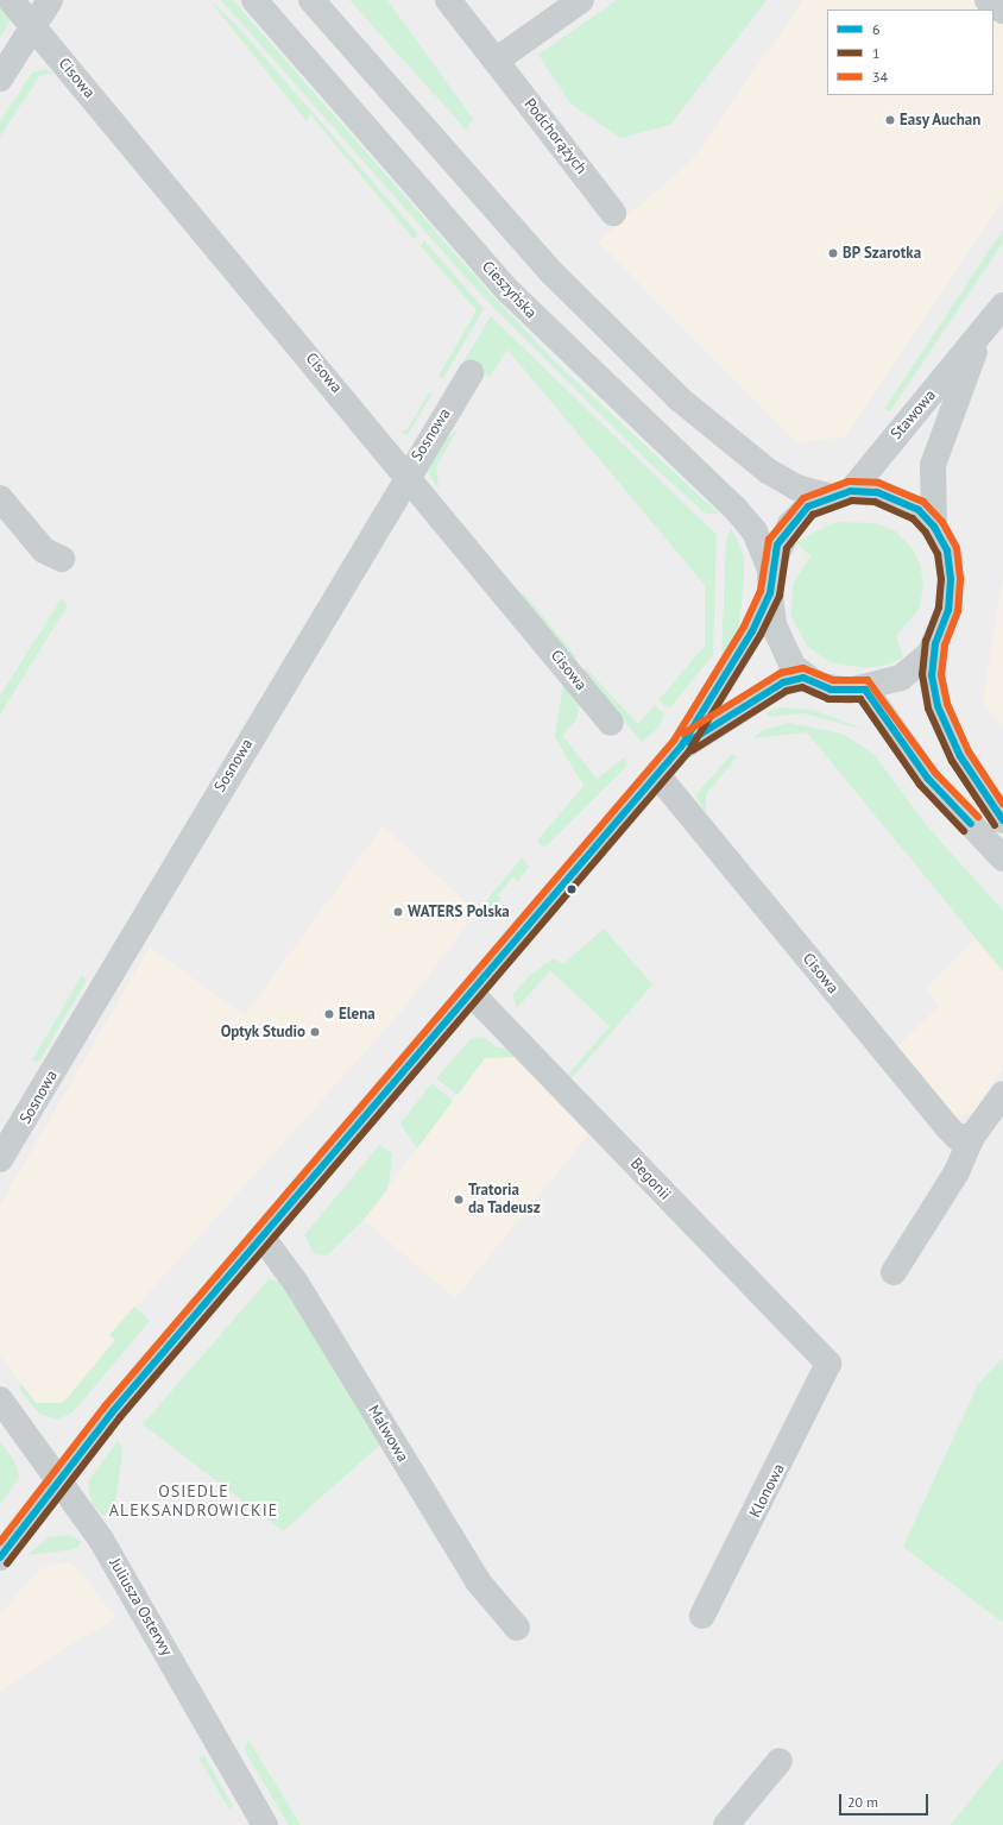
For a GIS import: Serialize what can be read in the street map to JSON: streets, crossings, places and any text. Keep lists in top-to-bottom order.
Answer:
{
  "streets": {
    "main road": ["Cieszyńska"],
    "street": [
      "Cisowa",
      "Podchorążych",
      "Stawowa",
      "Sosnowa",
      "Begonii",
      "Malwowa",
      "Klonowa",
      "Juliusza Osterwy"
    ]
  },
  "crossings": [
    ["Cisowa", "Sosnowa"],
    ["Begonii", "Klonowa"]
  ],
  "districts": ["OSIEDLE ALEKSANDROWICKIE"],
  "places": [
    "Easy Auchan",
    "BP Szarotka",
    "WATERS Polska",
    "Elena",
    "Optyk Studio",
    "Tratoria da Tadeusz"
  ],
  "lines": ["transit line 34", "transit line 6", "transit line 1"],
  "legend": ["6", "1", "34"],
  "scale_bar": "20 m"
}
